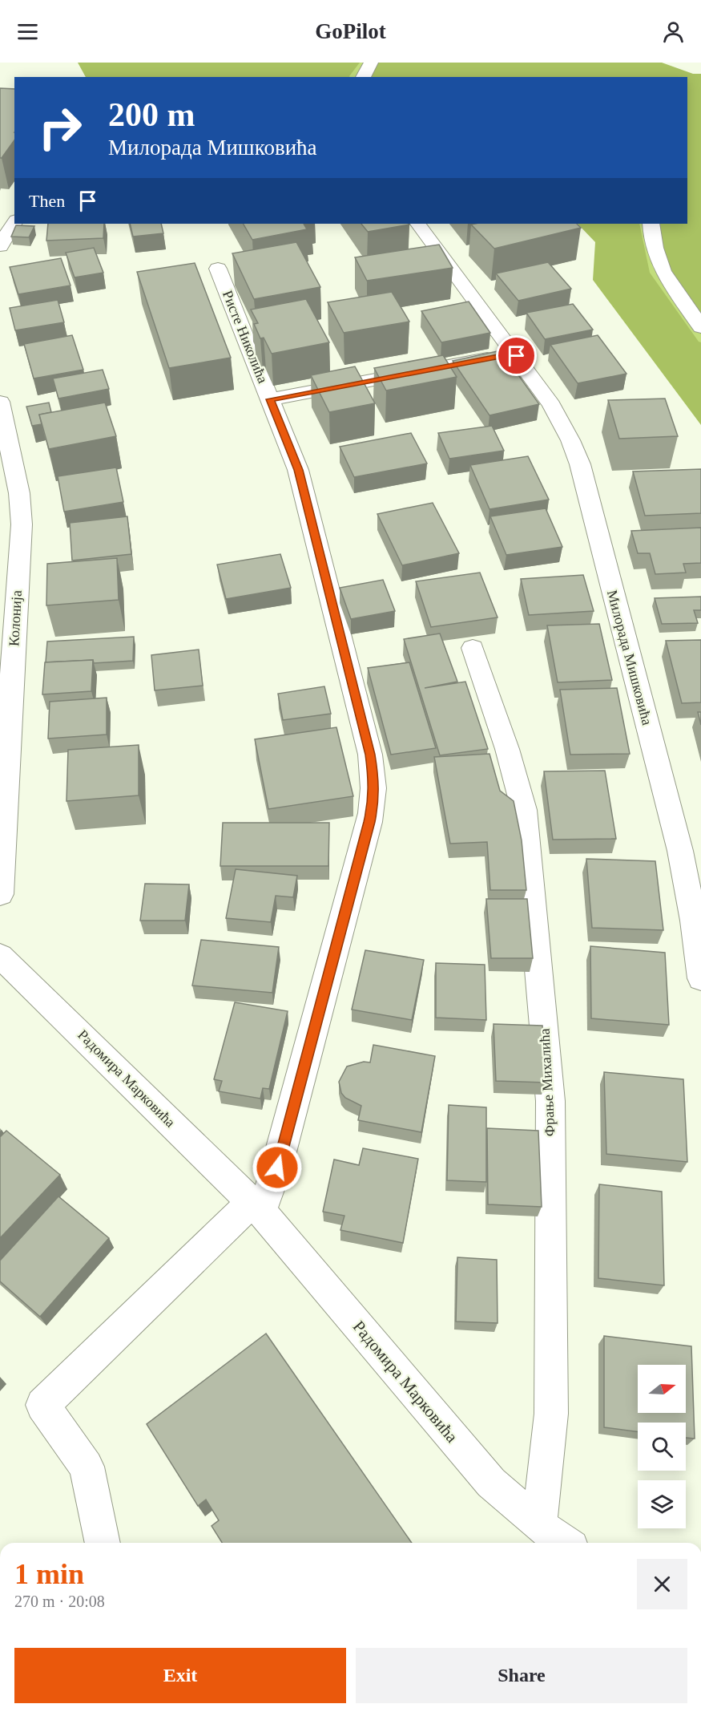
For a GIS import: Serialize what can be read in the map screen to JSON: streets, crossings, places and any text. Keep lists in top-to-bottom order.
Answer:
{
  "streets": {
    "street": [
      "Ристе Николића",
      "Колонија",
      "Милорада Мишковића",
      "Радомира Марковића",
      "Фрање Михалића"
    ]
  },
  "crossings": [
    ["Ристе Николића", "Радомира Марковића"],
    ["Радомира Марковића", "Фрање Михалића"]
  ],
  "north": "right",
  "page": {
    "header": "GoPilot",
    "turn": ["200 m", "Милорада Мишковића"],
    "then": "Then",
    "heading": ["1 min", "270 m · 20:08"],
    "buttons": ["Exit", "Share"]
  }
}
